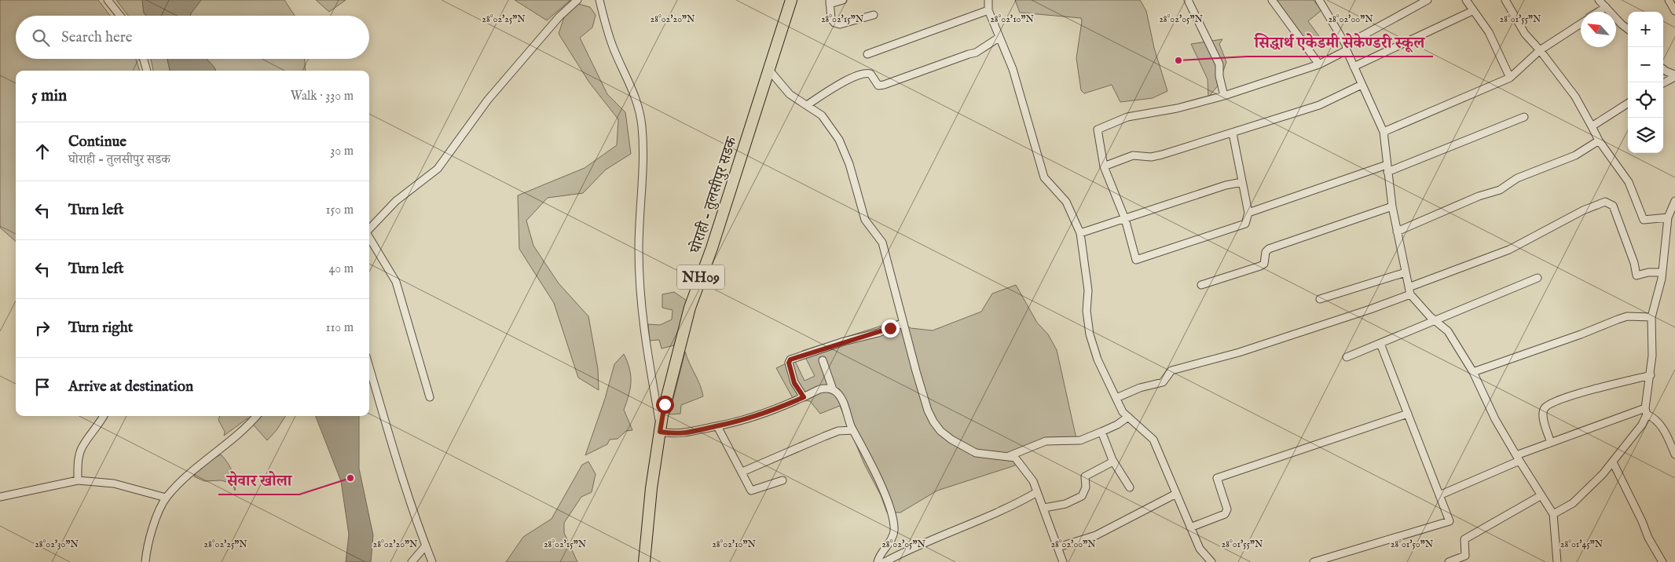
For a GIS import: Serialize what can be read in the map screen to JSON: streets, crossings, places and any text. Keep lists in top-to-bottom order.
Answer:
{
  "streets": {
    "main road": ["घोराही - तुलसीपुर सडक", "NH09"]
  },
  "places": ["सिद्धार्थ एकेडमी सेकेण्डरी स्कूल", "सेवार खोला"],
  "north": "top left",
  "page": {
    "map_buttons": ["+", "−"],
    "search": "Search here",
    "heading": ["5 min", "Walk · 330 m"],
    "list": [
      ["Continue", "घोराही - तुलसीपुर सडक", "30 m"],
      ["Turn left", "150 m"],
      ["Turn left", "40 m"],
      ["Turn right", "110 m"],
      "Arrive at destination"
    ]
  },
  "coordinates": [
    "28°02'25\"N",
    "28°02'20\"N",
    "28°02'15\"N",
    "28°02'10\"N",
    "28°02'05\"N",
    "28°02'00\"N",
    "28°01'55\"N",
    "28°02'30\"N",
    "28°01'50\"N",
    "28°01'45\"N"
  ]
}
